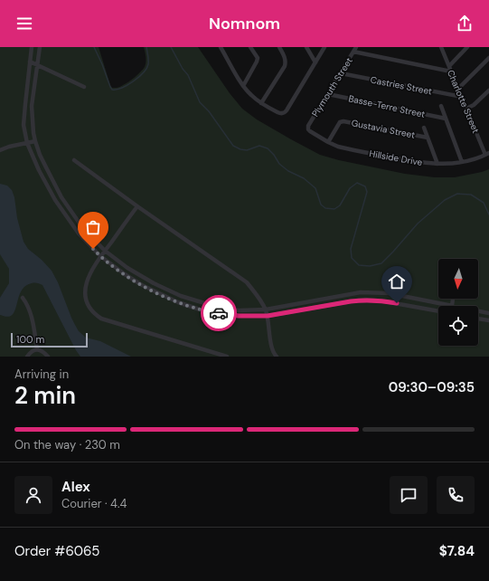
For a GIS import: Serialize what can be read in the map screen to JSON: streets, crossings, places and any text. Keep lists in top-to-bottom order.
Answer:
{
  "streets": {
    "street": [
      "Castries Street",
      "Plymouth Street",
      "Charlotte Street",
      "Basse-Terre Street",
      "Gustavia Street",
      "Hillside Drive"
    ]
  },
  "crossings": [
    ["Castries Street", "Plymouth Street"],
    ["Castries Street", "Charlotte Street"],
    ["Plymouth Street", "Basse-Terre Street"],
    ["Plymouth Street", "Hillside Drive"],
    ["Charlotte Street", "Hillside Drive"],
    ["Gustavia Street", "Hillside Drive"]
  ],
  "scale_bar": "100 m",
  "north": "bottom",
  "page": {
    "header": "Nomnom",
    "scale": "100 m",
    "heading": ["2 min", "Arriving in", "09:30–09:35"],
    "panel": [
      "Alex",
      "Courier · 4.4",
      "Order #6065",
      "$7.84"
    ],
    "bar": "On the way · 230 m"
  }
}
